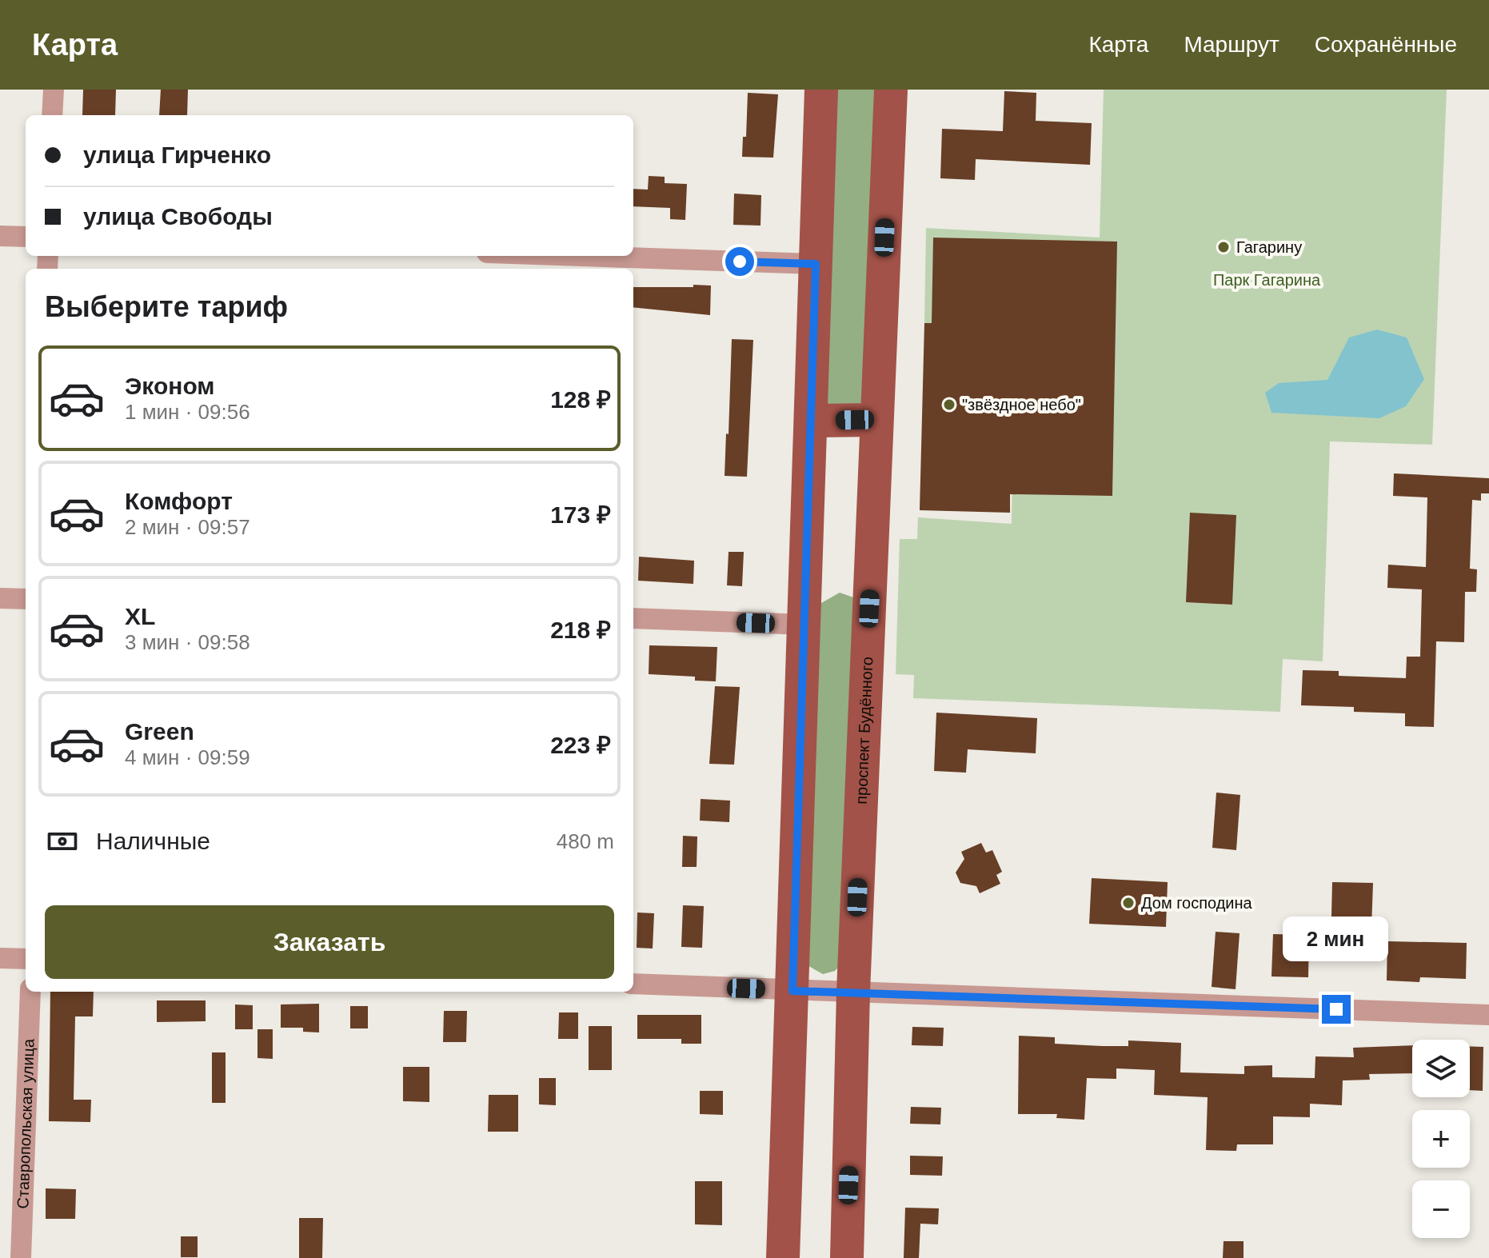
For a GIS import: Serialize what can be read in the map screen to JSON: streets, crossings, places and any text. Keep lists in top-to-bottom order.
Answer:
{
  "streets": {
    "main road": ["проспект Будённого"],
    "street": ["Ставропольская улица"]
  },
  "parks": ["Парк Гагарина"],
  "places": ["Гагарину", "\"звёздное небо\"", "Дом господина"],
  "page": {
    "header": "Карта",
    "nav": ["Карта", "Маршрут", "Сохранённые"],
    "banner": ["улица Гирченко", "улица Свободы"],
    "heading": "Выберите тариф",
    "list": [
      {
        "name": "Эконом",
        "note": "1 мин · 09:56",
        "value": "128 ₽"
      },
      {
        "name": "Комфорт",
        "note": "2 мин · 09:57",
        "value": "173 ₽"
      },
      {
        "name": "XL",
        "note": "3 мин · 09:58",
        "value": "218 ₽"
      },
      {
        "name": "Green",
        "note": "4 мин · 09:59",
        "value": "223 ₽"
      }
    ],
    "pay": ["Наличные", "480 m"],
    "buttons": "Заказать",
    "bubble": "2 мин",
    "map_buttons": ["+", "−"]
  }
}
